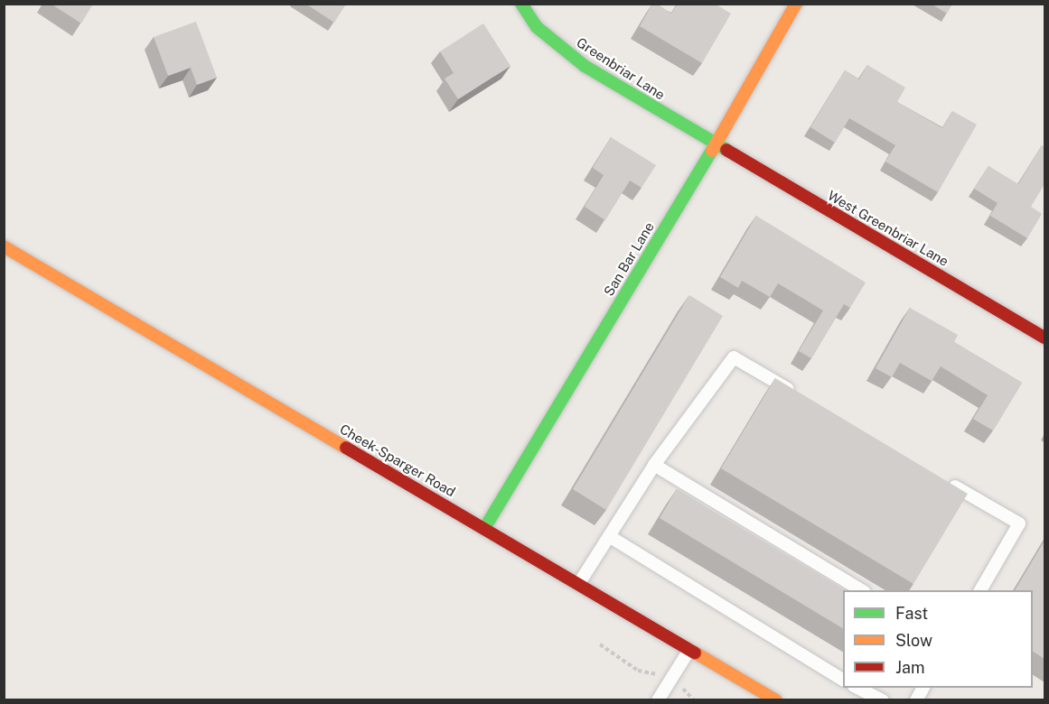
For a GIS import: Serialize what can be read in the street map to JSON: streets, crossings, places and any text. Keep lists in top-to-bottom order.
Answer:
{
  "streets": {
    "street": [
      "Greenbriar Lane",
      "West Greenbriar Lane",
      "San Bar Lane",
      "Cheek-Sparger Road"
    ]
  },
  "crossings": [
    ["Greenbriar Lane", "West Greenbriar Lane"],
    ["Greenbriar Lane", "San Bar Lane"],
    ["West Greenbriar Lane", "San Bar Lane"],
    ["San Bar Lane", "Cheek-Sparger Road"]
  ],
  "legend": ["Fast", "Slow", "Jam"]
}
